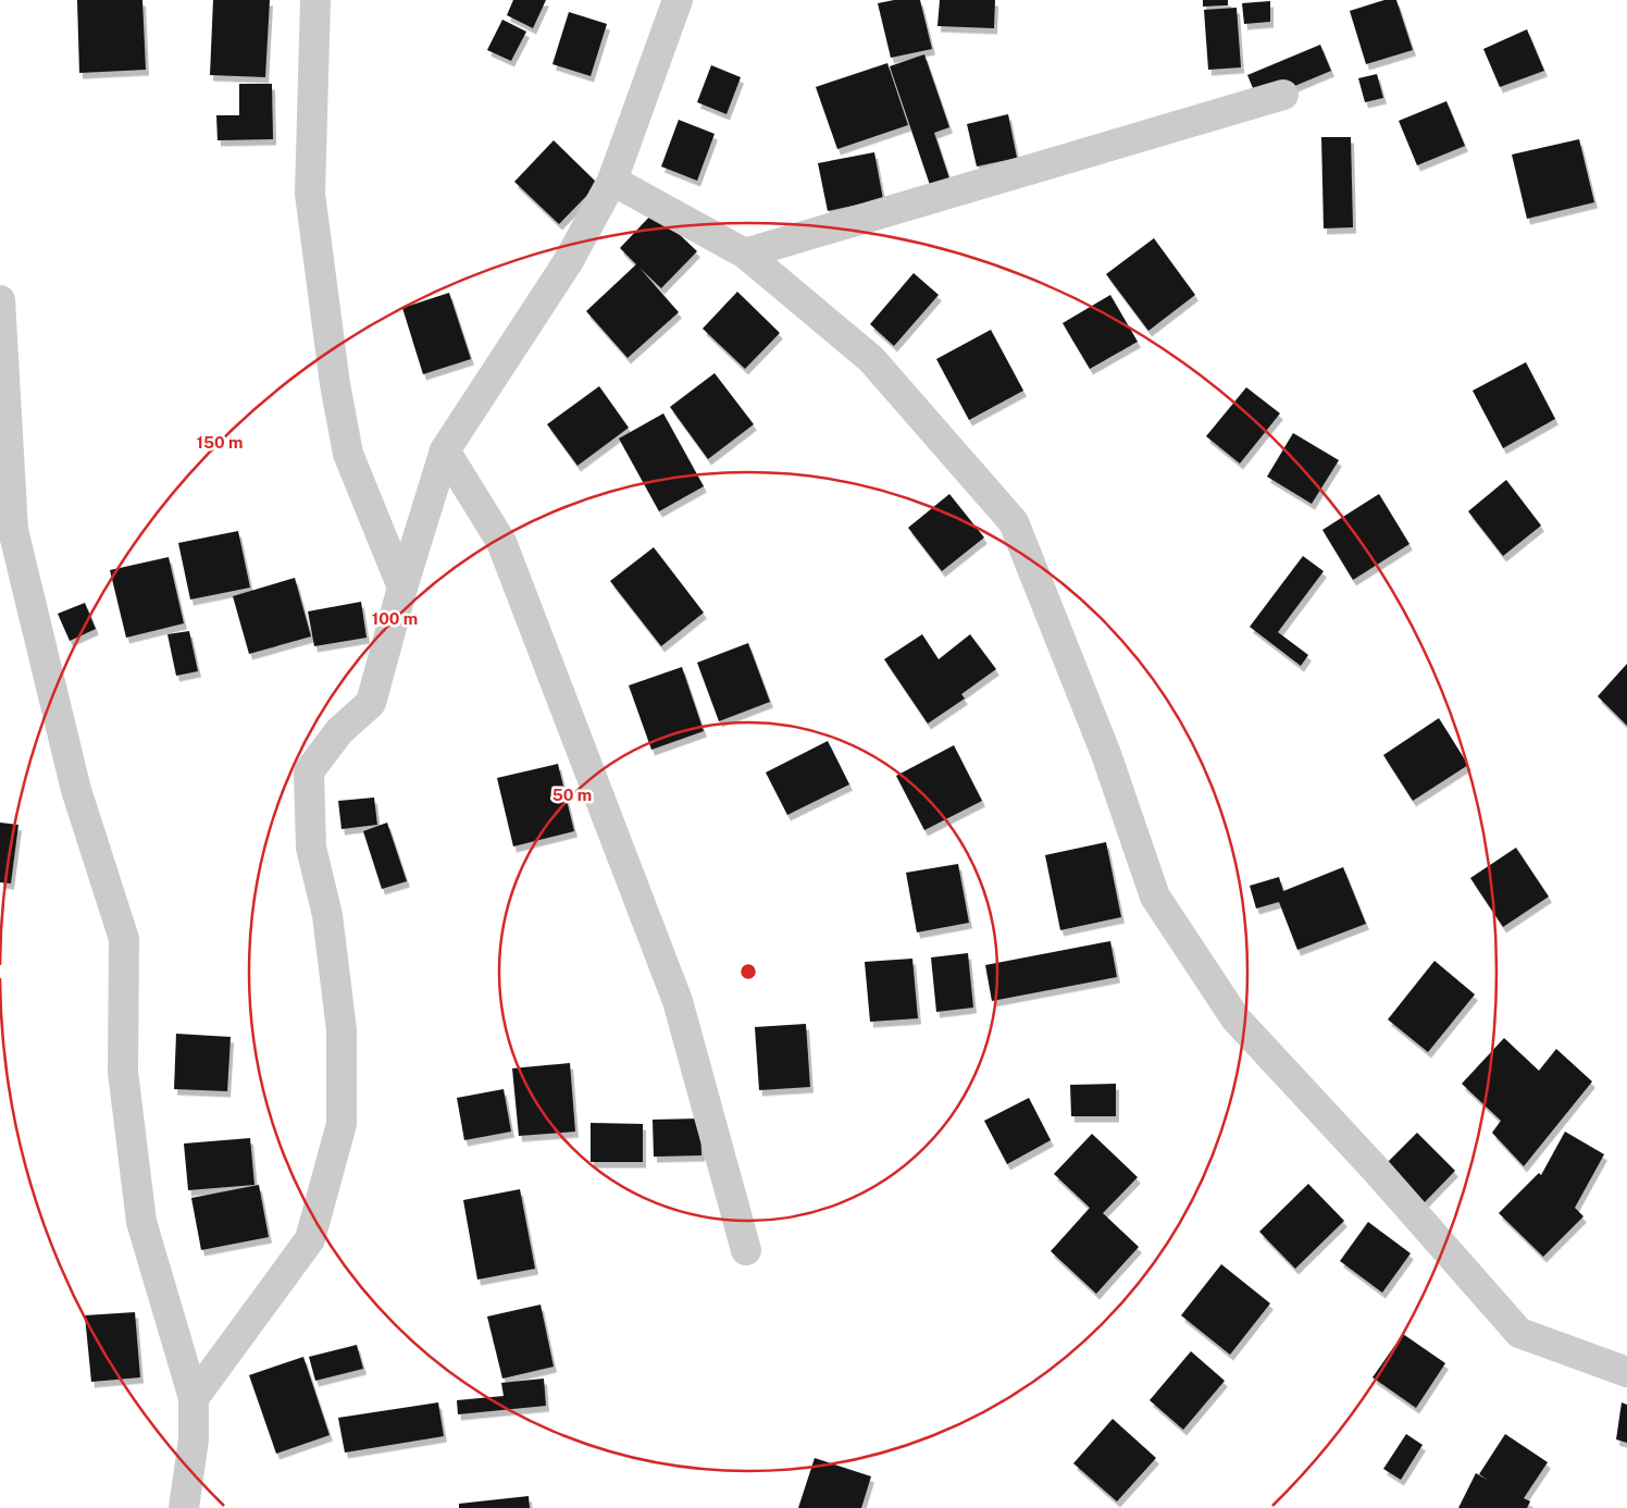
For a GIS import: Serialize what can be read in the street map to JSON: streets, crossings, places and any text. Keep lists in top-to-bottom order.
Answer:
{
  "rings": ["150 m", "100 m", "50 m"]
}
